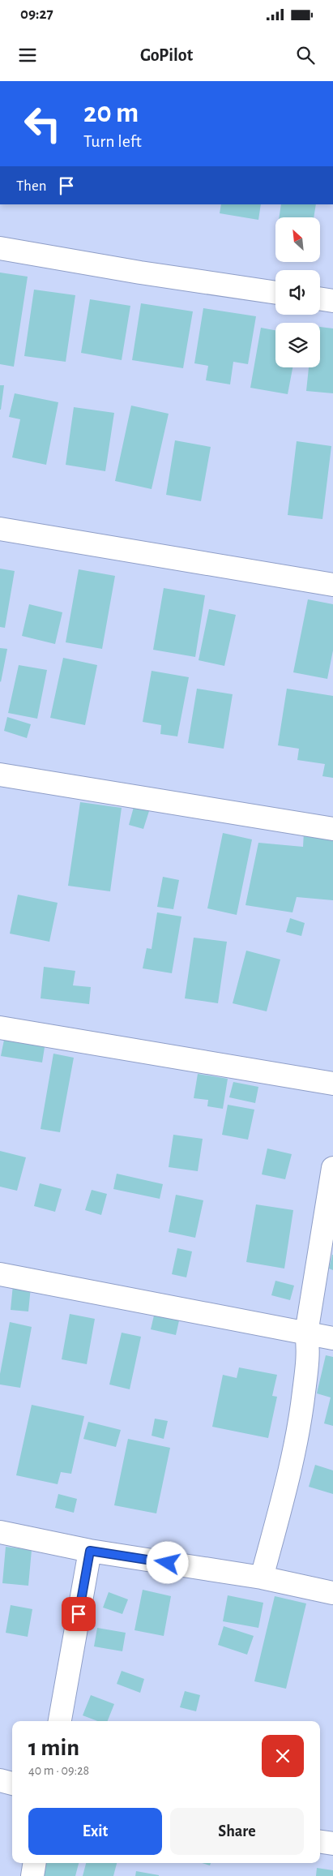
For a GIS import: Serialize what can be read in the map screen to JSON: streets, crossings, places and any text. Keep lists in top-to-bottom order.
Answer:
{
  "north": "top left",
  "page": {
    "status": "09:27",
    "header": "GoPilot",
    "turn": ["20 m", "Turn left"],
    "then": "Then",
    "heading": ["1 min", "40 m · 09:28"],
    "buttons": ["Exit", "Share"]
  }
}
